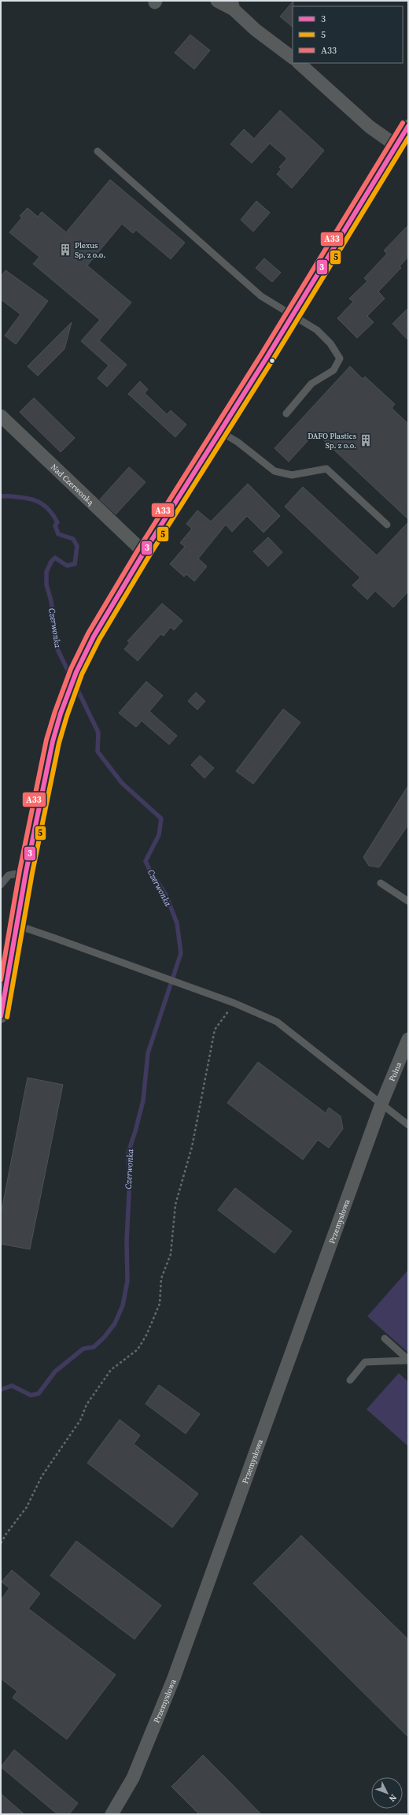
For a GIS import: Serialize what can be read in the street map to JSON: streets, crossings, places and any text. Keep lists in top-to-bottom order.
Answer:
{
  "streets": {
    "street": ["Nad Czerwonką", "Polna", "Przemysłowa"]
  },
  "crossings": [
    ["Polna", "Przemysłowa"]
  ],
  "water": ["Czerwonka"],
  "places": {
    "building": ["Plexus Sp. z o.o.", "DAFO Plastics Sp. z o.o."]
  },
  "lines": ["transit line A33", "transit line 3", "transit line 5"],
  "legend": ["3", "5", "A33"],
  "north": "bottom right"
}
